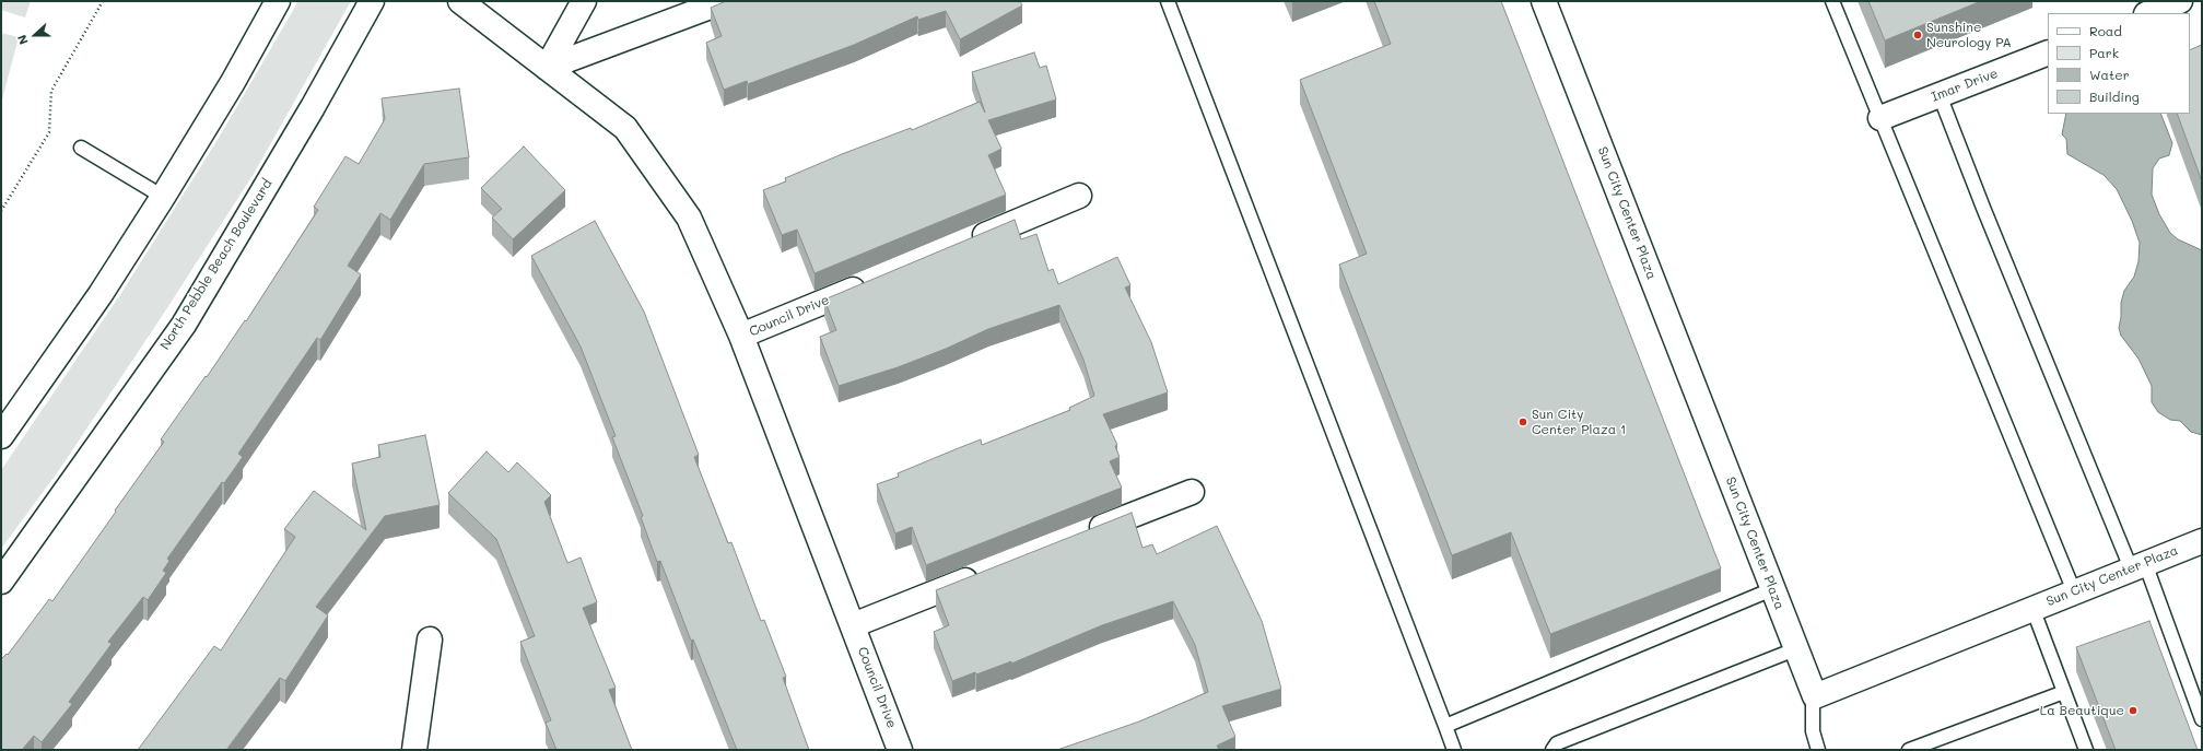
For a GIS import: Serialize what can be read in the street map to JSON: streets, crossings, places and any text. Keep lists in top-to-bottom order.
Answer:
{
  "streets": {
    "street": [
      "Imar Drive",
      "Sun City Center Plaza",
      "North Pebble Beach Boulevard",
      "Council Drive"
    ]
  },
  "places": ["Sunshine Neurology PA", "Sun City Center Plaza 1", "La Beautique"],
  "legend": [
    "Road",
    "Park",
    "Water",
    "Building"
  ],
  "north": "left"
}
